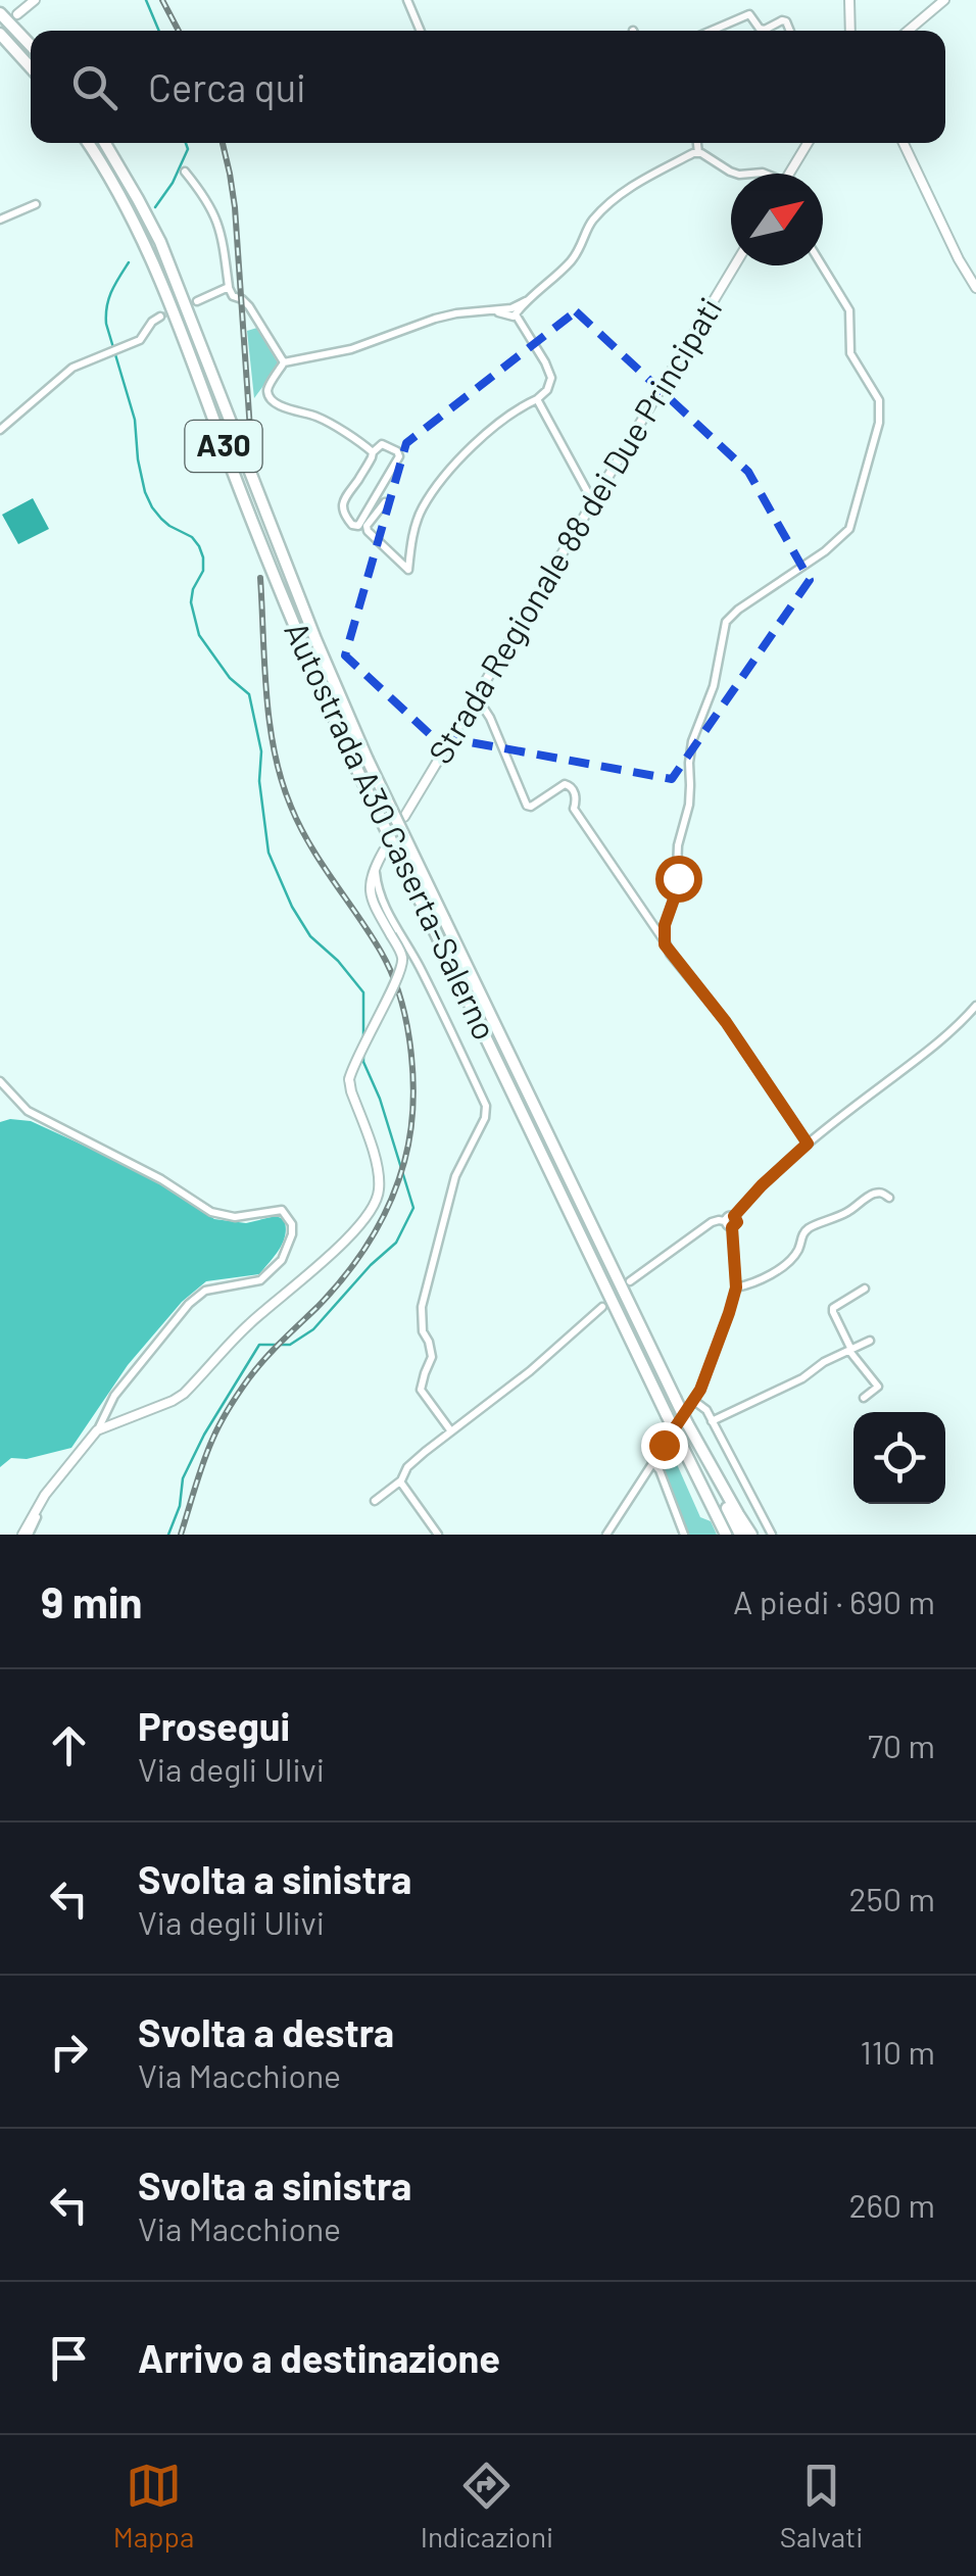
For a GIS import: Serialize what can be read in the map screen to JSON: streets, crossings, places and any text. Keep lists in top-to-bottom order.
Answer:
{
  "streets": {
    "highway": ["A30", "Autostrada A30 Caserta-Salerno"],
    "main road": ["Strada Regionale 88 dei Due Principati"]
  },
  "crossings": [
    ["A30", "Autostrada A30 Caserta-Salerno"]
  ],
  "north": "top right",
  "page": {
    "search": "Cerca qui",
    "heading": ["9 min", "A piedi · 690 m"],
    "list": [
      ["Prosegui", "Via degli Ulivi", "70 m"],
      ["Svolta a sinistra", "Via degli Ulivi", "250 m"],
      ["Svolta a destra", "Via Macchione", "110 m"],
      ["Svolta a sinistra", "Via Macchione", "260 m"],
      "Arrivo a destinazione"
    ],
    "nav": ["Mappa", "Indicazioni", "Salvati"]
  }
}
